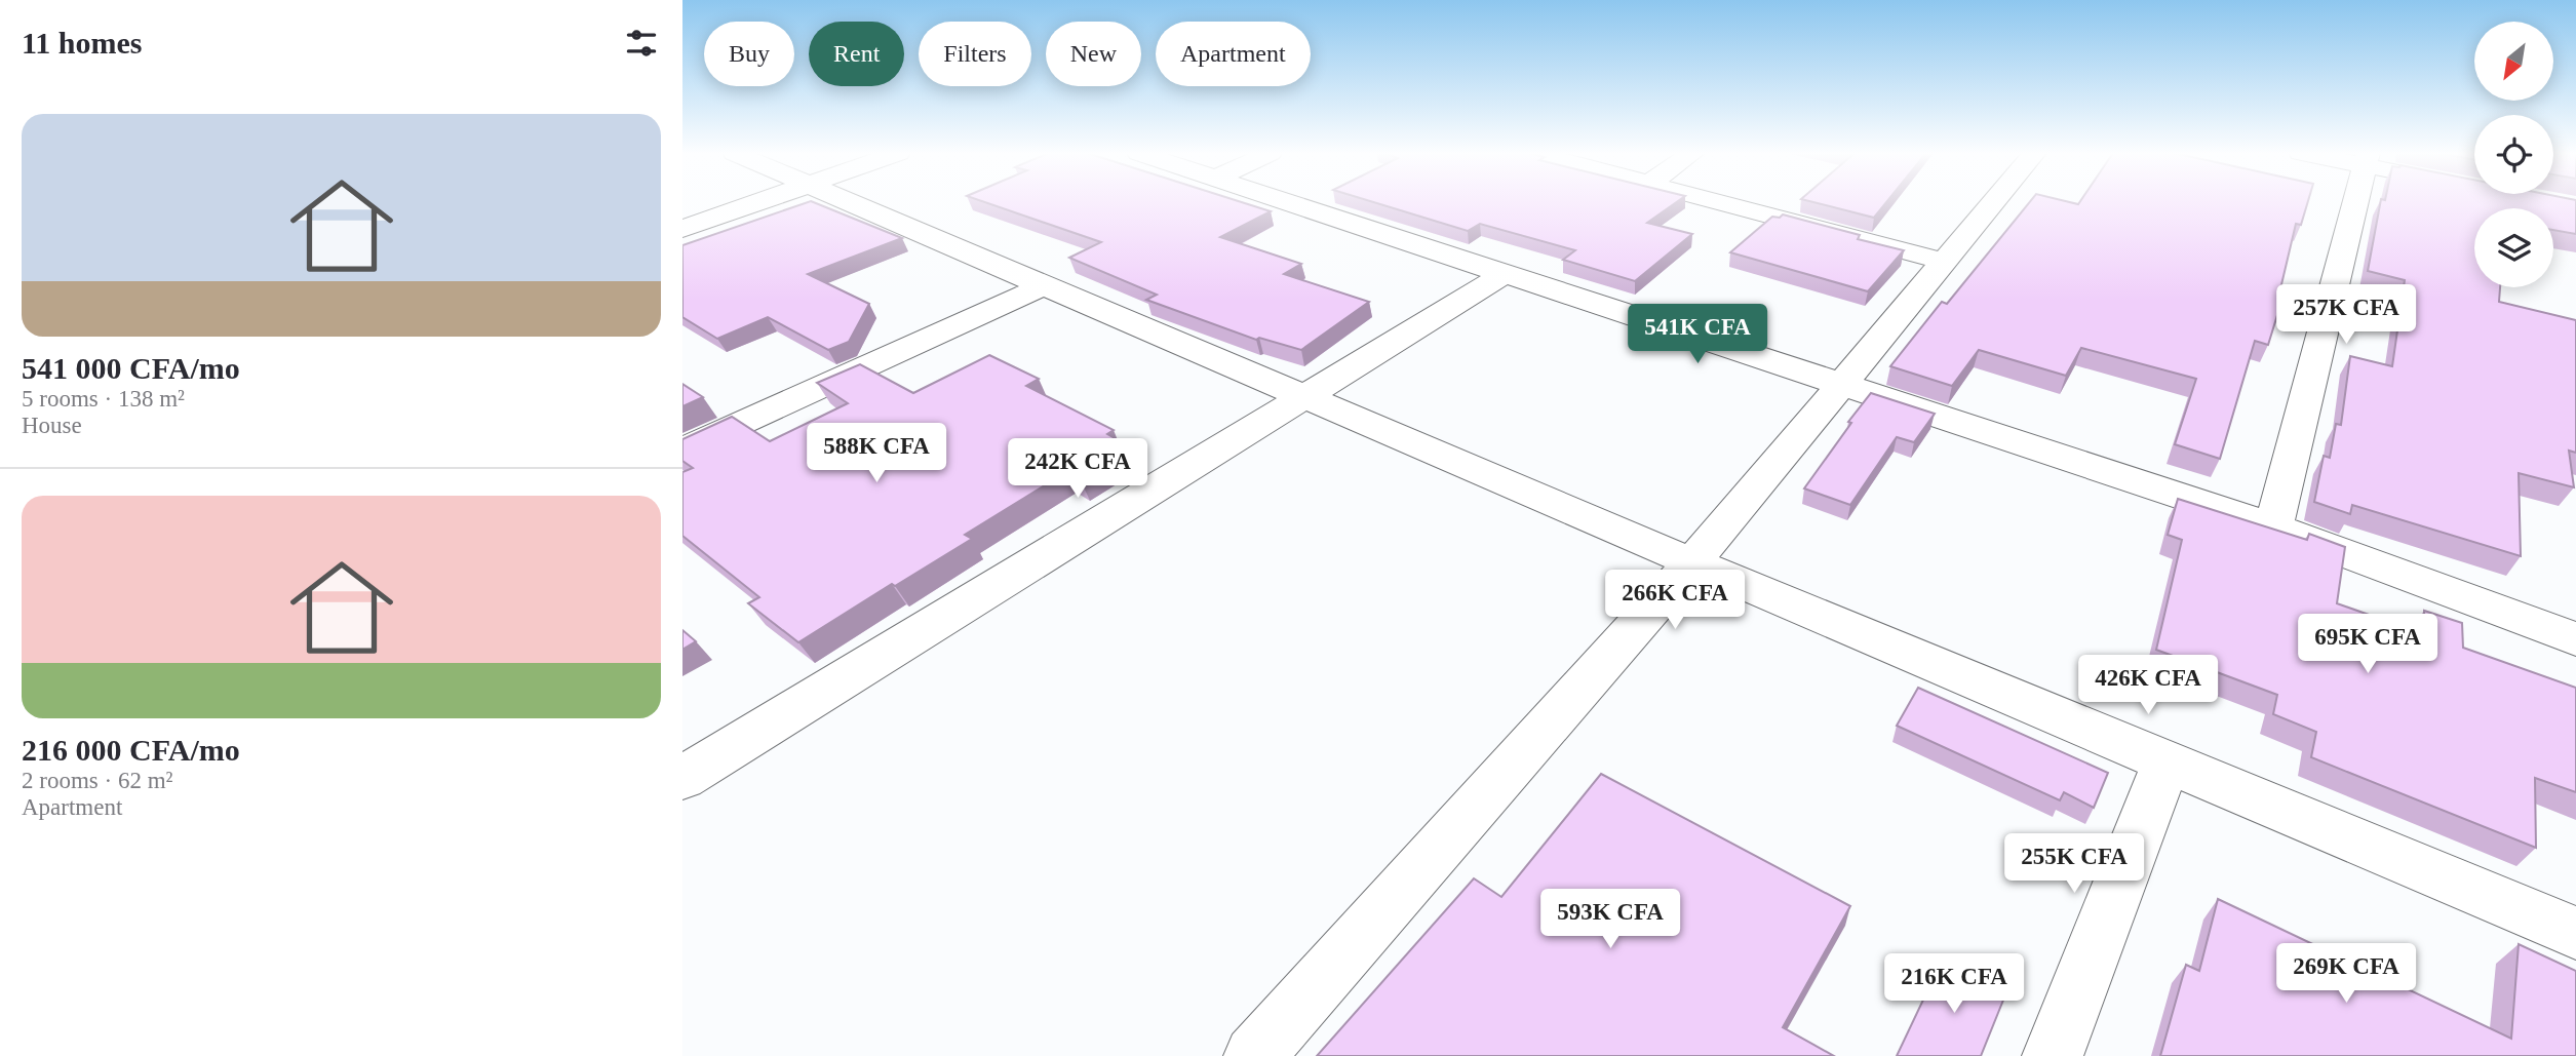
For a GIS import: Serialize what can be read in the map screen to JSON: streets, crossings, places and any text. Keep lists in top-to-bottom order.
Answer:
{
  "north": "bottom left",
  "page": {
    "heading": "11 homes",
    "chip": [
      "Buy",
      "Rent",
      "Filters",
      "New",
      "Apartment"
    ],
    "list": [
      {
        "name": "541 000 CFA/mo",
        "note": "5 rooms · 138 m² · House"
      },
      {
        "name": "216 000 CFA/mo",
        "note": "2 rooms · 62 m² · Apartment"
      }
    ],
    "price": [
      "257K CFA",
      "541K CFA",
      "588K CFA",
      "242K CFA",
      "266K CFA",
      "695K CFA",
      "426K CFA",
      "255K CFA",
      "593K CFA",
      "269K CFA",
      "216K CFA"
    ]
  }
}
